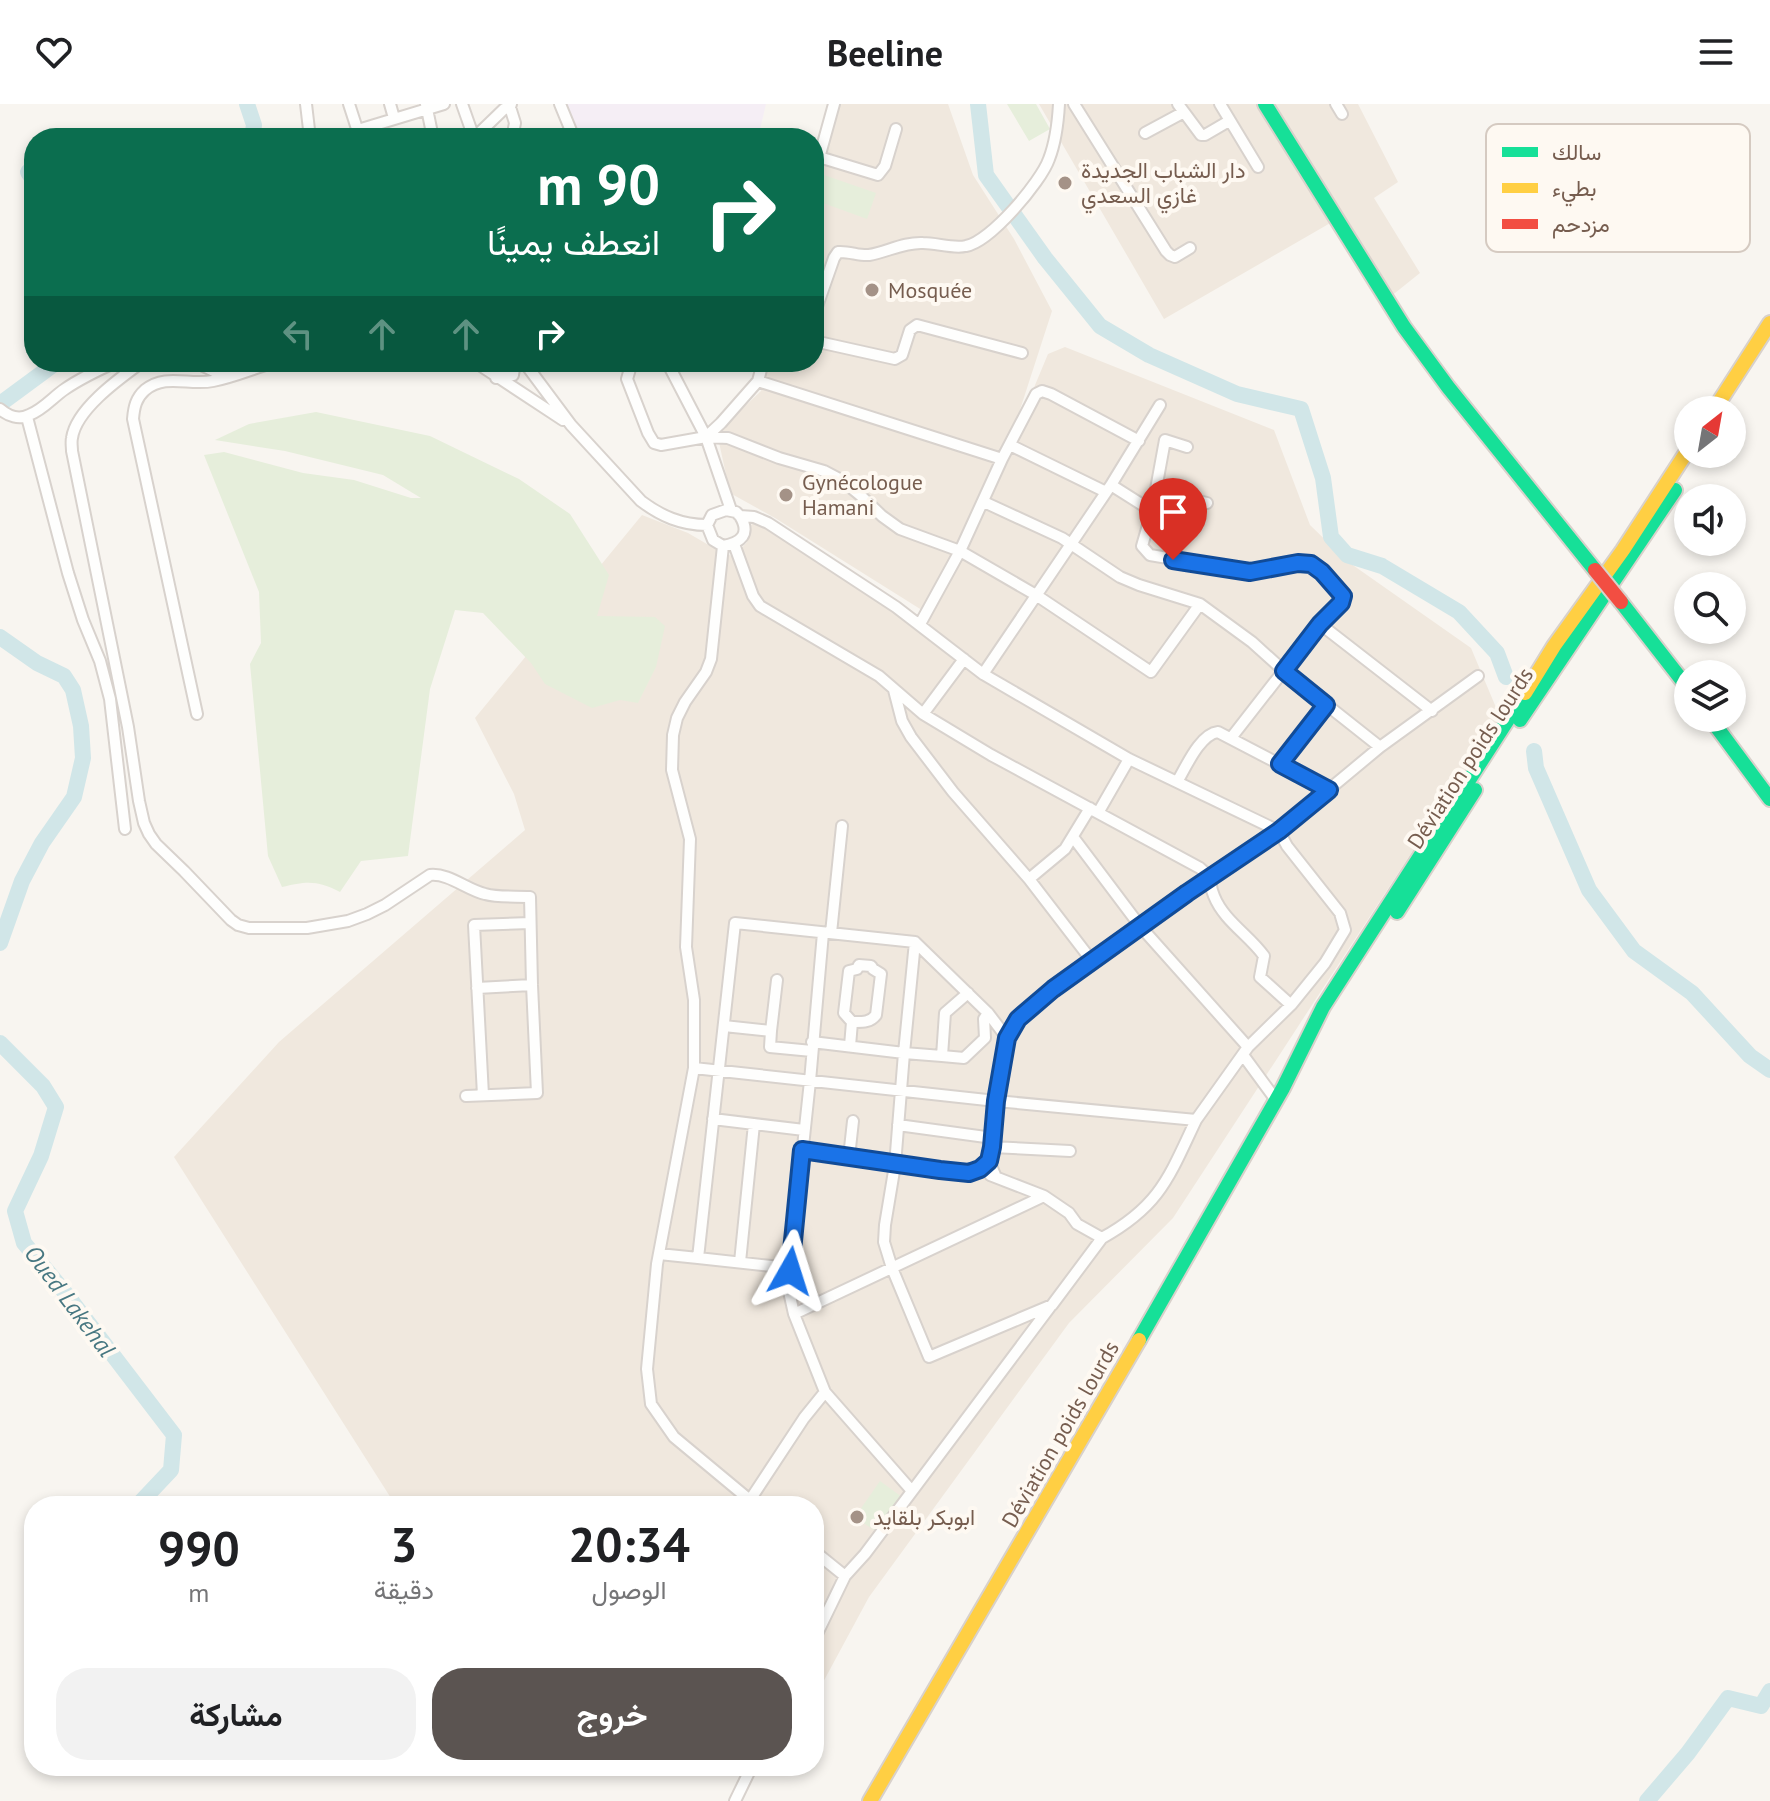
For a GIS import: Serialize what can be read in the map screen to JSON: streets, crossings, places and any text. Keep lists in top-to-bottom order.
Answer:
{
  "streets": {
    "main road": ["Déviation poids lourds"]
  },
  "water": ["Oued Lakehal"],
  "places": [
    "دار الشباب الجديدة غازي السعدي",
    "Mosquée",
    "Gynécologue Hamani",
    "ابوبكر بلقايد"
  ],
  "legend": ["سالك", "بطيء", "مزدحم"],
  "north": "top right",
  "page": {
    "header": "Beeline",
    "turn": ["90 m", "انعطف يمينًا"],
    "eta": [
      "20:34",
      "الوصول",
      "3",
      "دقيقة",
      "990",
      "m"
    ],
    "buttons": ["خروج", "مشاركة"]
  }
}
